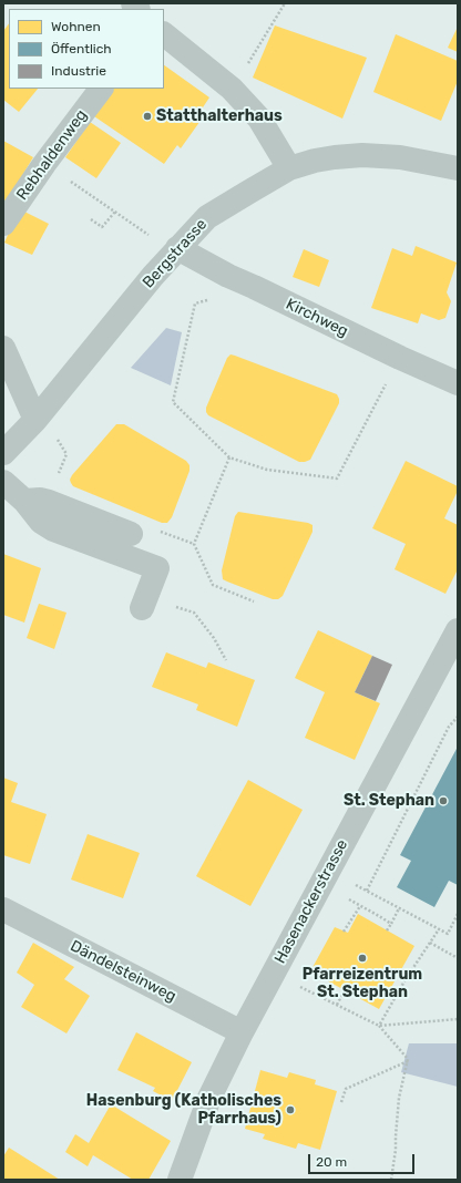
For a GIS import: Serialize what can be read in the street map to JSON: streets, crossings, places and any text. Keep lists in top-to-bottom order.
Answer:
{
  "streets": {
    "street": [
      "Rebhaldenweg",
      "Bergstrasse",
      "Kirchweg",
      "Hasenackerstrasse",
      "Dändelsteinweg"
    ]
  },
  "crossings": [
    ["Bergstrasse", "Kirchweg"],
    ["Hasenackerstrasse", "Dändelsteinweg"]
  ],
  "places": [
    "Statthalterhaus",
    "St. Stephan",
    "Pfarreizentrum St. Stephan",
    "Hasenburg (Katholisches Pfarrhaus)"
  ],
  "legend": ["Wohnen", "Öffentlich", "Industrie"],
  "scale_bar": "20 m"
}
